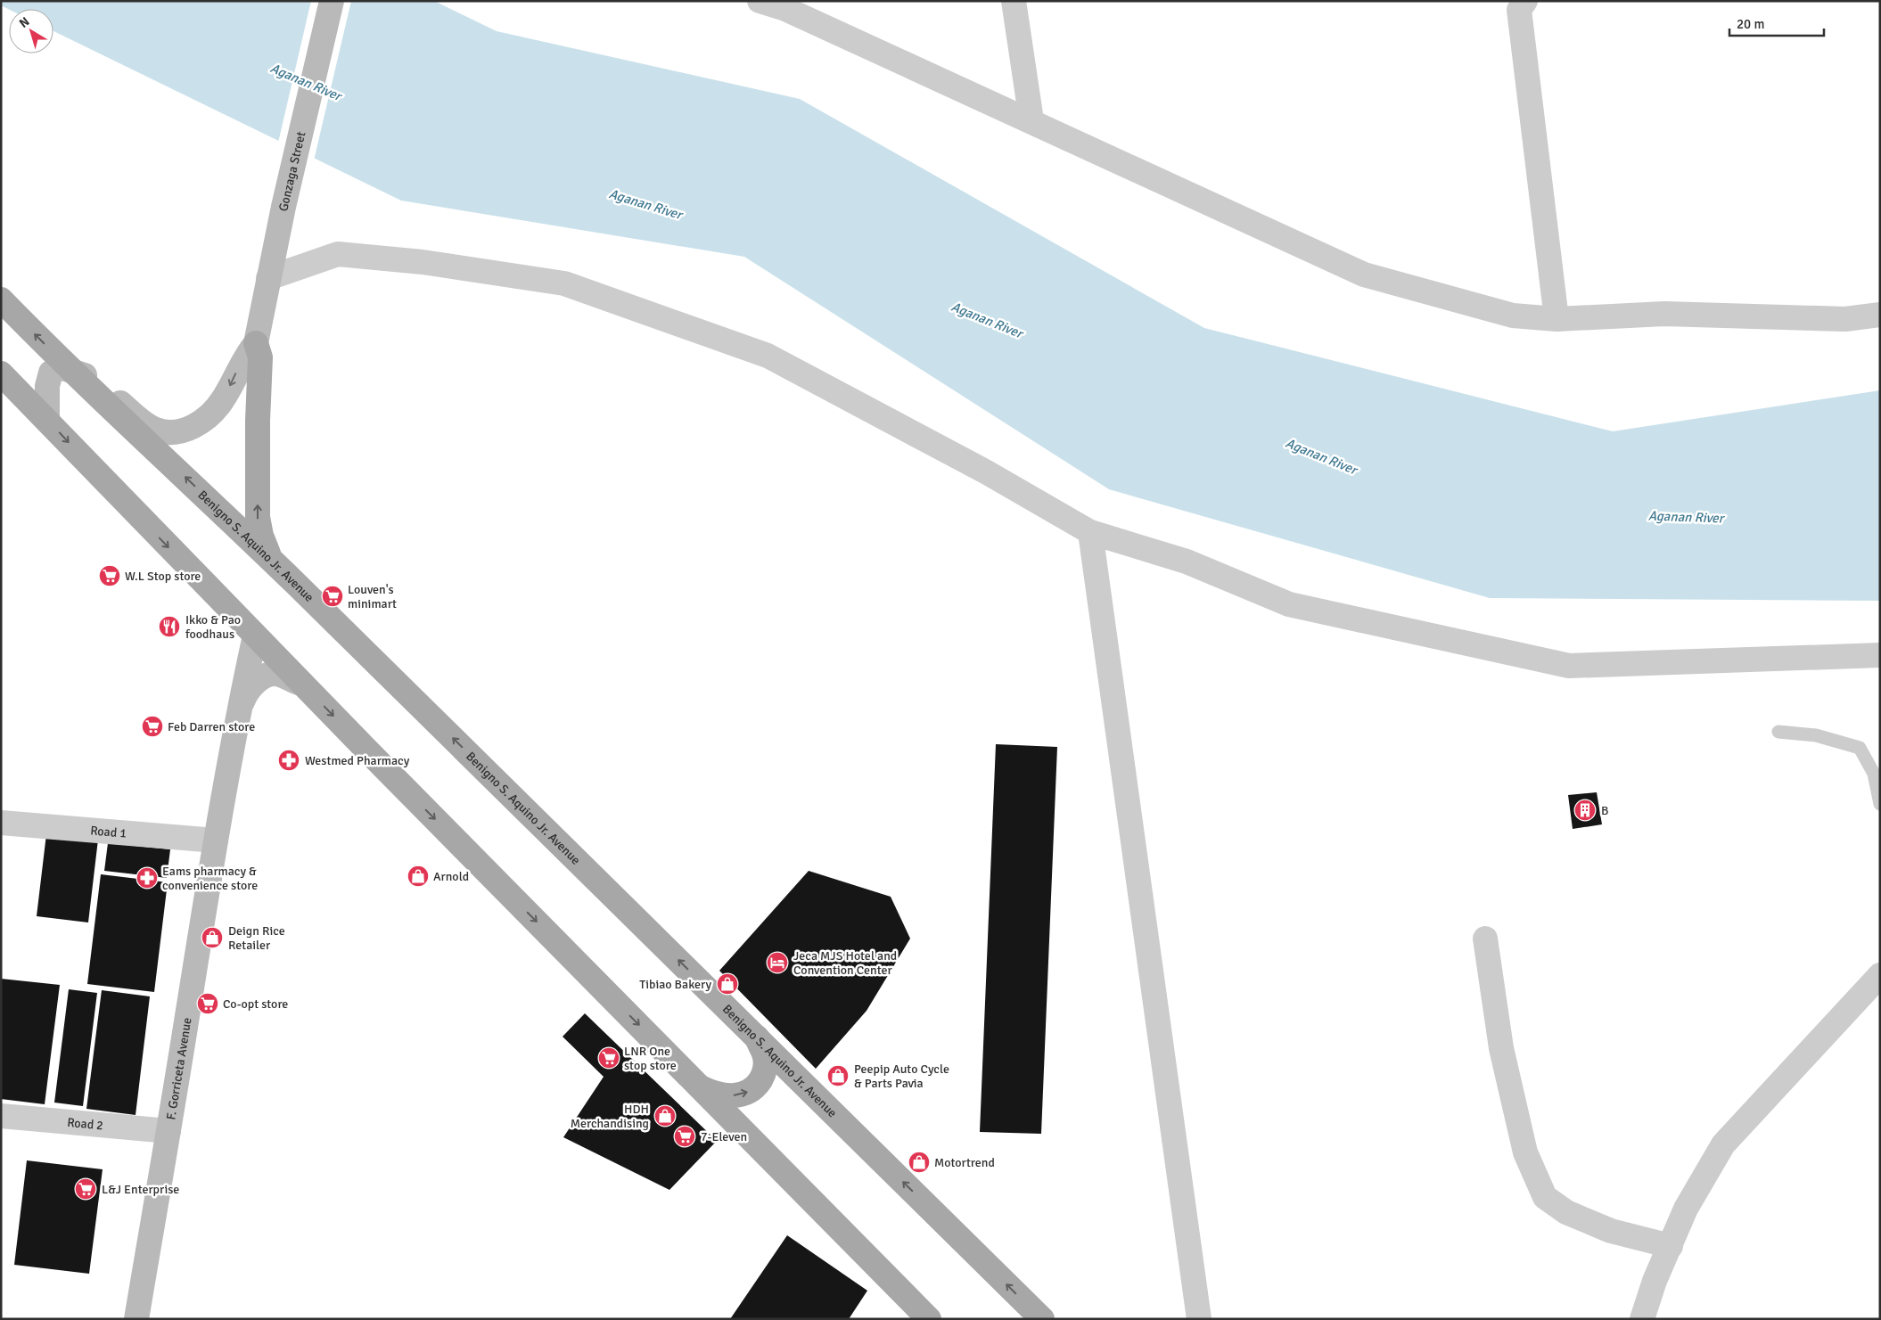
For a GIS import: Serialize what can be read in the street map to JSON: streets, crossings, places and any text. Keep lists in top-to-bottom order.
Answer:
{
  "streets": {
    "main road": ["Gonzaga Street", "Benigno S. Aquino Jr. Avenue", "F. Gorriceta Avenue"],
    "street": ["Road 1", "Road 2"]
  },
  "crossings": [
    ["Road 1", "F. Gorriceta Avenue"],
    ["F. Gorriceta Avenue", "Road 2"]
  ],
  "water": ["Aganan River"],
  "places": {
    "supermarket": [
      "W.L Stop store",
      "Louven's minimart",
      "Feb Darren store",
      "Co-opt store",
      "LNR One stop store",
      "7-Eleven",
      "L&J Enterprise"
    ],
    "restaurant": ["Ikko & Pao foodhaus"],
    "pharmacy": ["Westmed Pharmacy", "Eams pharmacy & convenience store"],
    "building": ["B"],
    "shop": [
      "Arnold",
      "Deign Rice Retailer",
      "Tibiao Bakery",
      "Peepip Auto Cycle & Parts Pavia",
      "HDH Merchandising",
      "Motortrend"
    ],
    "hotel": ["Jeca MJS Hotel and Convention Center"]
  },
  "scale_bar": "20 m",
  "north": "top left"
}
